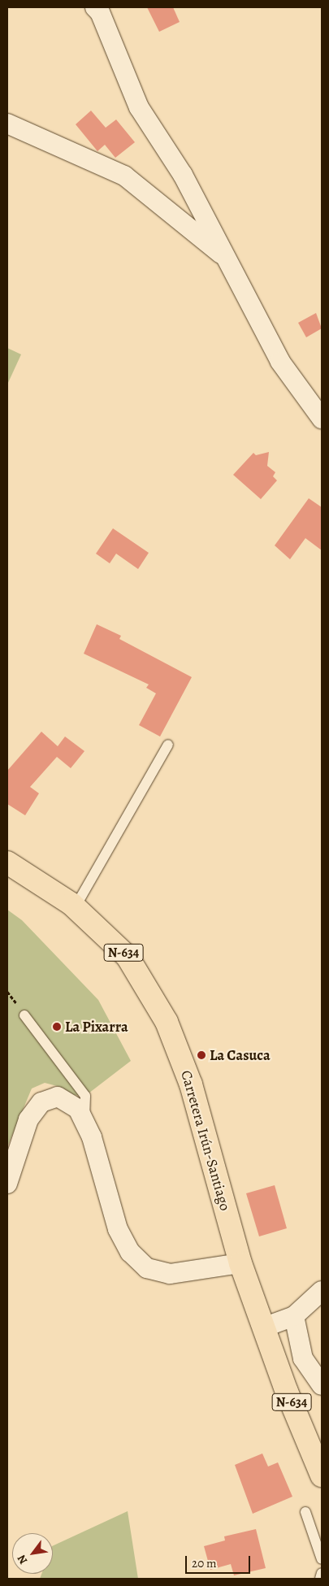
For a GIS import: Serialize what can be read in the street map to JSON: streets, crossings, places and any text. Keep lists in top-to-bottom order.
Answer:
{
  "streets": {
    "highway": ["N-634", "Carretera Irún-Santiago"]
  },
  "places": ["La Pixarra", "La Casuca"],
  "scale_bar": "20 m",
  "north": "bottom left"
}
